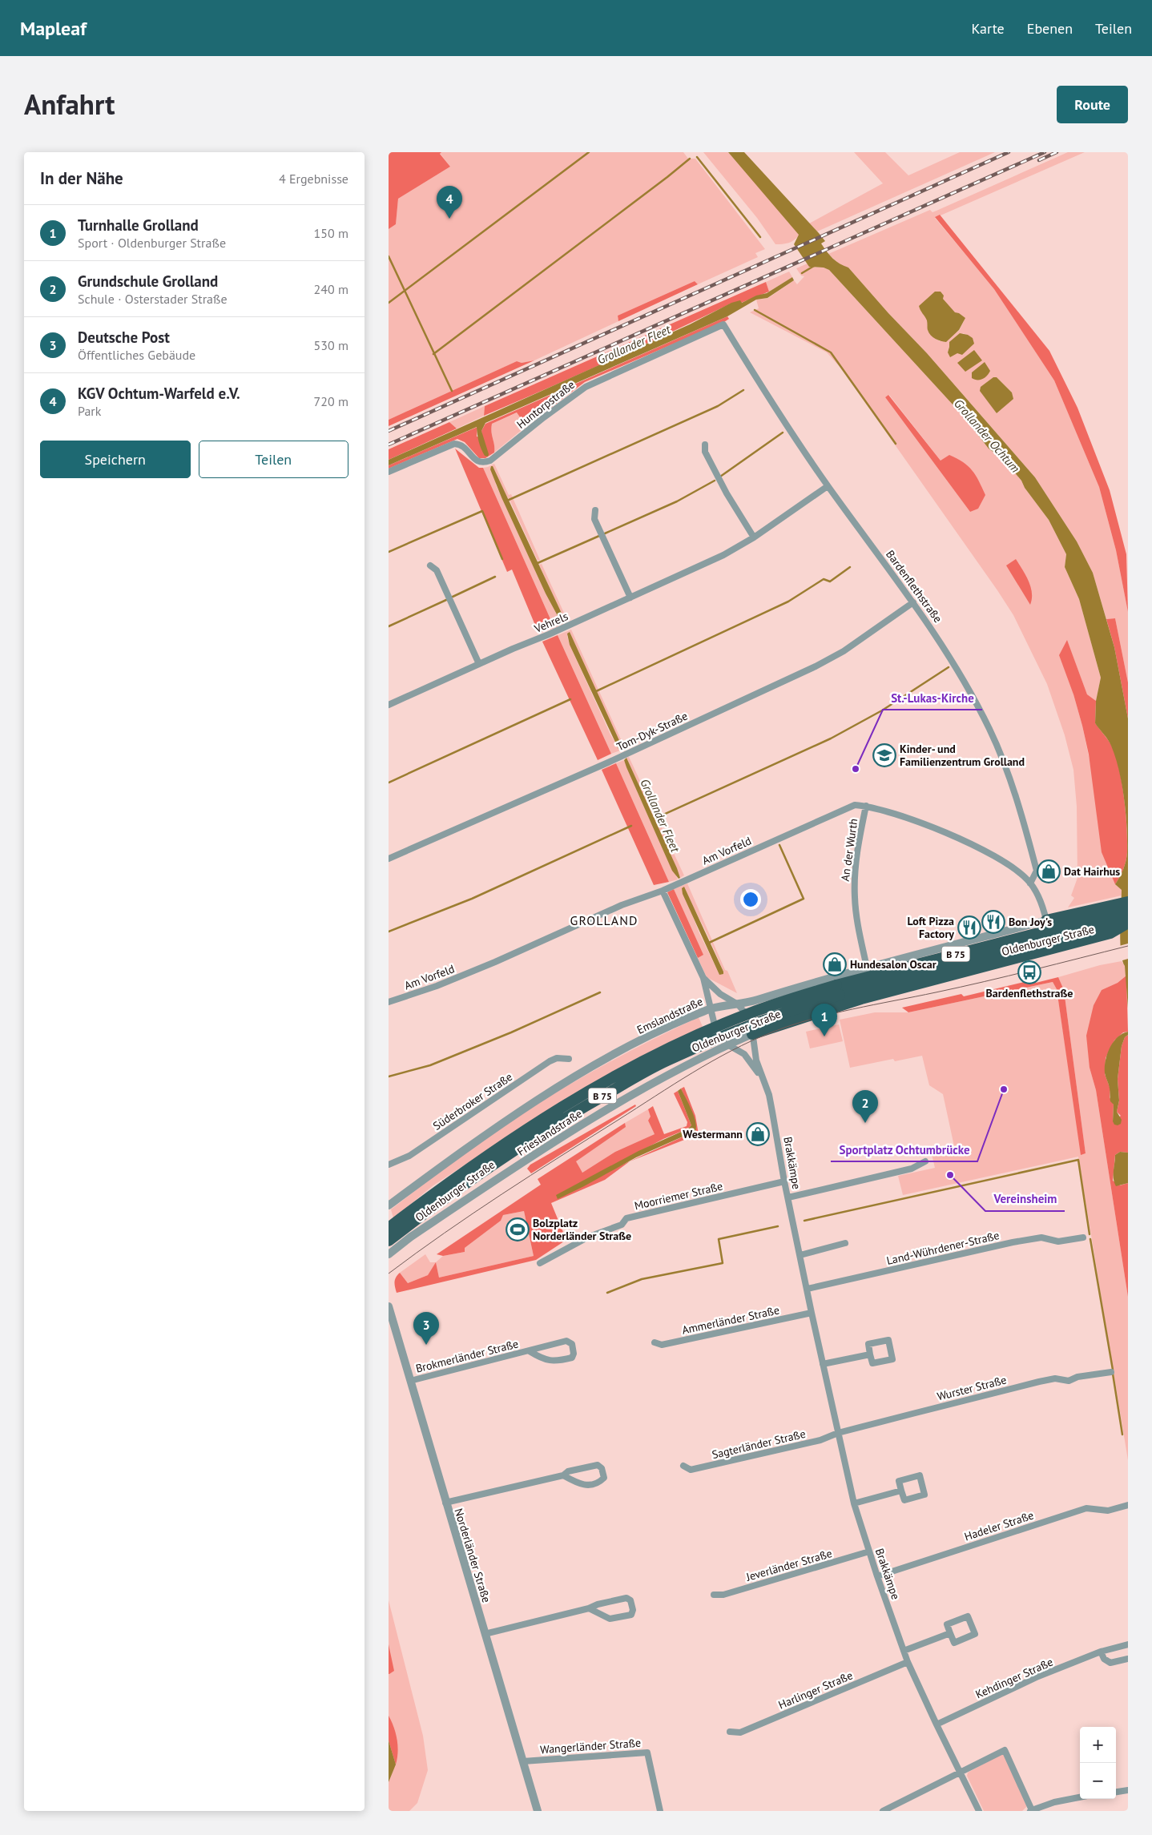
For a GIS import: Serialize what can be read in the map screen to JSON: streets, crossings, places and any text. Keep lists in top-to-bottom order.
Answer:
{
  "streets": {
    "highway": ["Oldenburger Straße", "B 75"],
    "street": [
      "Huntorpstraße",
      "Bardenflethstraße",
      "Vehrels",
      "Tom-Dyk-Straße",
      "An der Wurth",
      "Am Vorfeld",
      "Emslandstraße",
      "Süderbroker Straße",
      "Frieslandstraße",
      "Brakkämpe",
      "Moorriemer Straße",
      "Land-Wührdener-Straße",
      "Ammerländer Straße",
      "Brokmerländer Straße",
      "Wurster Straße",
      "Sagterländer Straße",
      "Hadeler Straße",
      "Norderländer Straße",
      "Jeverländer Straße",
      "Kehdinger Straße",
      "Harlinger Straße",
      "Wangerländer Straße"
    ]
  },
  "crossings": [
    ["Huntorpstraße", "Bardenflethstraße"],
    ["Bardenflethstraße", "Vehrels"],
    ["Bardenflethstraße", "Tom-Dyk-Straße"],
    ["Bardenflethstraße", "Am Vorfeld"],
    ["An der Wurth", "Am Vorfeld"],
    ["An der Wurth", "Emslandstraße"],
    ["Am Vorfeld", "Emslandstraße"],
    ["Emslandstraße", "Brakkämpe"],
    ["Frieslandstraße", "Brakkämpe"],
    ["Brakkämpe", "Moorriemer Straße"],
    ["Brakkämpe", "Land-Wührdener-Straße"],
    ["Brakkämpe", "Ammerländer Straße"],
    ["Brakkämpe", "Wurster Straße"],
    ["Brakkämpe", "Sagterländer Straße"],
    ["Brakkämpe", "Hadeler Straße"],
    ["Brakkämpe", "Jeverländer Straße"],
    ["Brakkämpe", "Kehdinger Straße"],
    ["Brakkämpe", "Harlinger Straße"],
    ["Brokmerländer Straße", "Norderländer Straße"],
    ["Wurster Straße", "Sagterländer Straße"],
    ["Norderländer Straße", "Wangerländer Straße"]
  ],
  "districts": ["GROLLAND"],
  "water": ["Grollander Fleet", "Grollander Ochtum"],
  "places": {
    "school or university": ["Kinder- und Familienzentrum Grolland"],
    "other": ["St.-Lukas-Kirche", "Sportplatz Ochtumbrücke", "Vereinsheim"],
    "shop": ["Dat Hairhus", "Hundesalon Oscar", "Westermann"],
    "restaurant": ["Bon Joy's", "Loft Pizza Factory"],
    "bus stop": ["Bardenflethstraße"],
    "sports": ["Bolzplatz Norderländer Straße"]
  },
  "page": {
    "header": "Mapleaf",
    "nav": ["Karte", "Ebenen", "Teilen"],
    "title": "Anfahrt",
    "buttons": [
      "Route",
      ["Speichern", "Teilen"]
    ],
    "heading": ["In der Nähe", "4 Ergebnisse"],
    "pins": [
      "4",
      "1",
      "2",
      "3"
    ],
    "list": [
      {
        "mark": "1",
        "name": "Turnhalle Grolland",
        "note": "Sport · Oldenburger Straße",
        "value": "150 m"
      },
      {
        "mark": "2",
        "name": "Grundschule Grolland",
        "note": "Schule · Osterstader Straße",
        "value": "240 m"
      },
      {
        "mark": "3",
        "name": "Deutsche Post",
        "note": "Öffentliches Gebäude",
        "value": "530 m"
      },
      {
        "mark": "4",
        "name": "KGV Ochtum-Warfeld e.V.",
        "note": "Park",
        "value": "720 m"
      }
    ],
    "map_buttons": ["+", "−"]
  }
}
